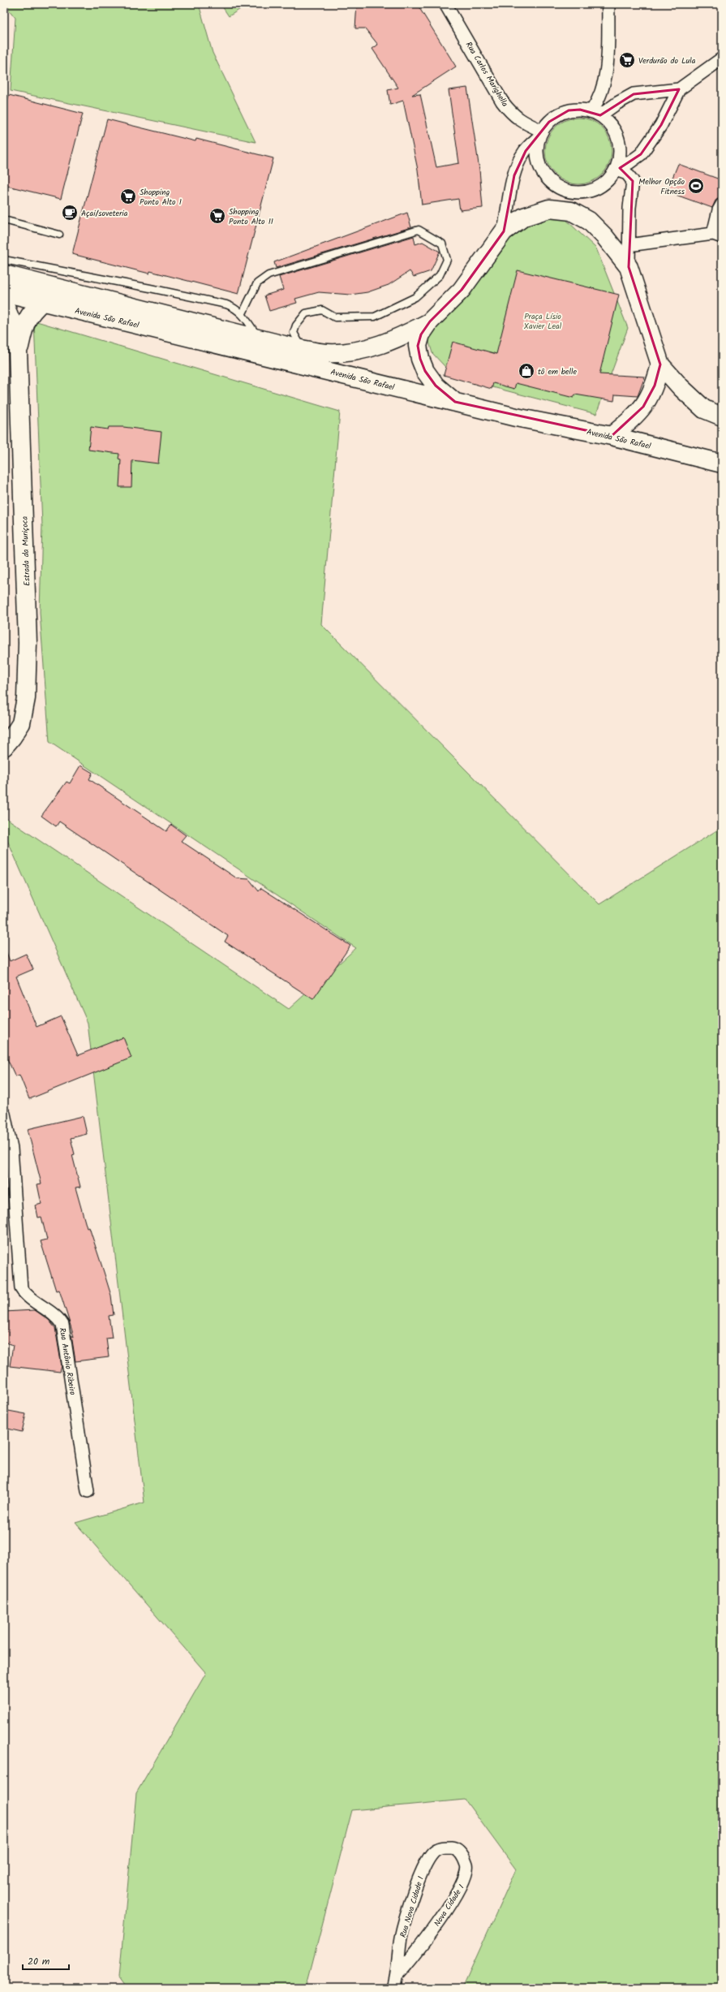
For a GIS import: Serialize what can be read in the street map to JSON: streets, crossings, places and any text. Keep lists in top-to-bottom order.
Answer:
{
  "streets": {
    "main road": ["Avenida São Rafael", "Estrada da Muriçoca"],
    "street": [
      "Rua Carlos Marighella",
      "Rua Antônio Ribeiro",
      "Nova Cidade I",
      "Rua Nova Cidade I"
    ]
  },
  "crossings": [
    ["Avenida São Rafael", "Estrada da Muriçoca"],
    ["Nova Cidade I", "Rua Nova Cidade I"]
  ],
  "parks": ["Praça Lísio Xavier Leal"],
  "places": {
    "supermarket": ["Verdurão do Lula", "Shopping Ponto Alto I", "Shopping Ponto Alto II"],
    "sports": ["Melhor Opção Fitness"],
    "cafe": ["Açai/soveteria"],
    "shop": ["tô em belle"]
  },
  "scale_bar": "20 m"
}
